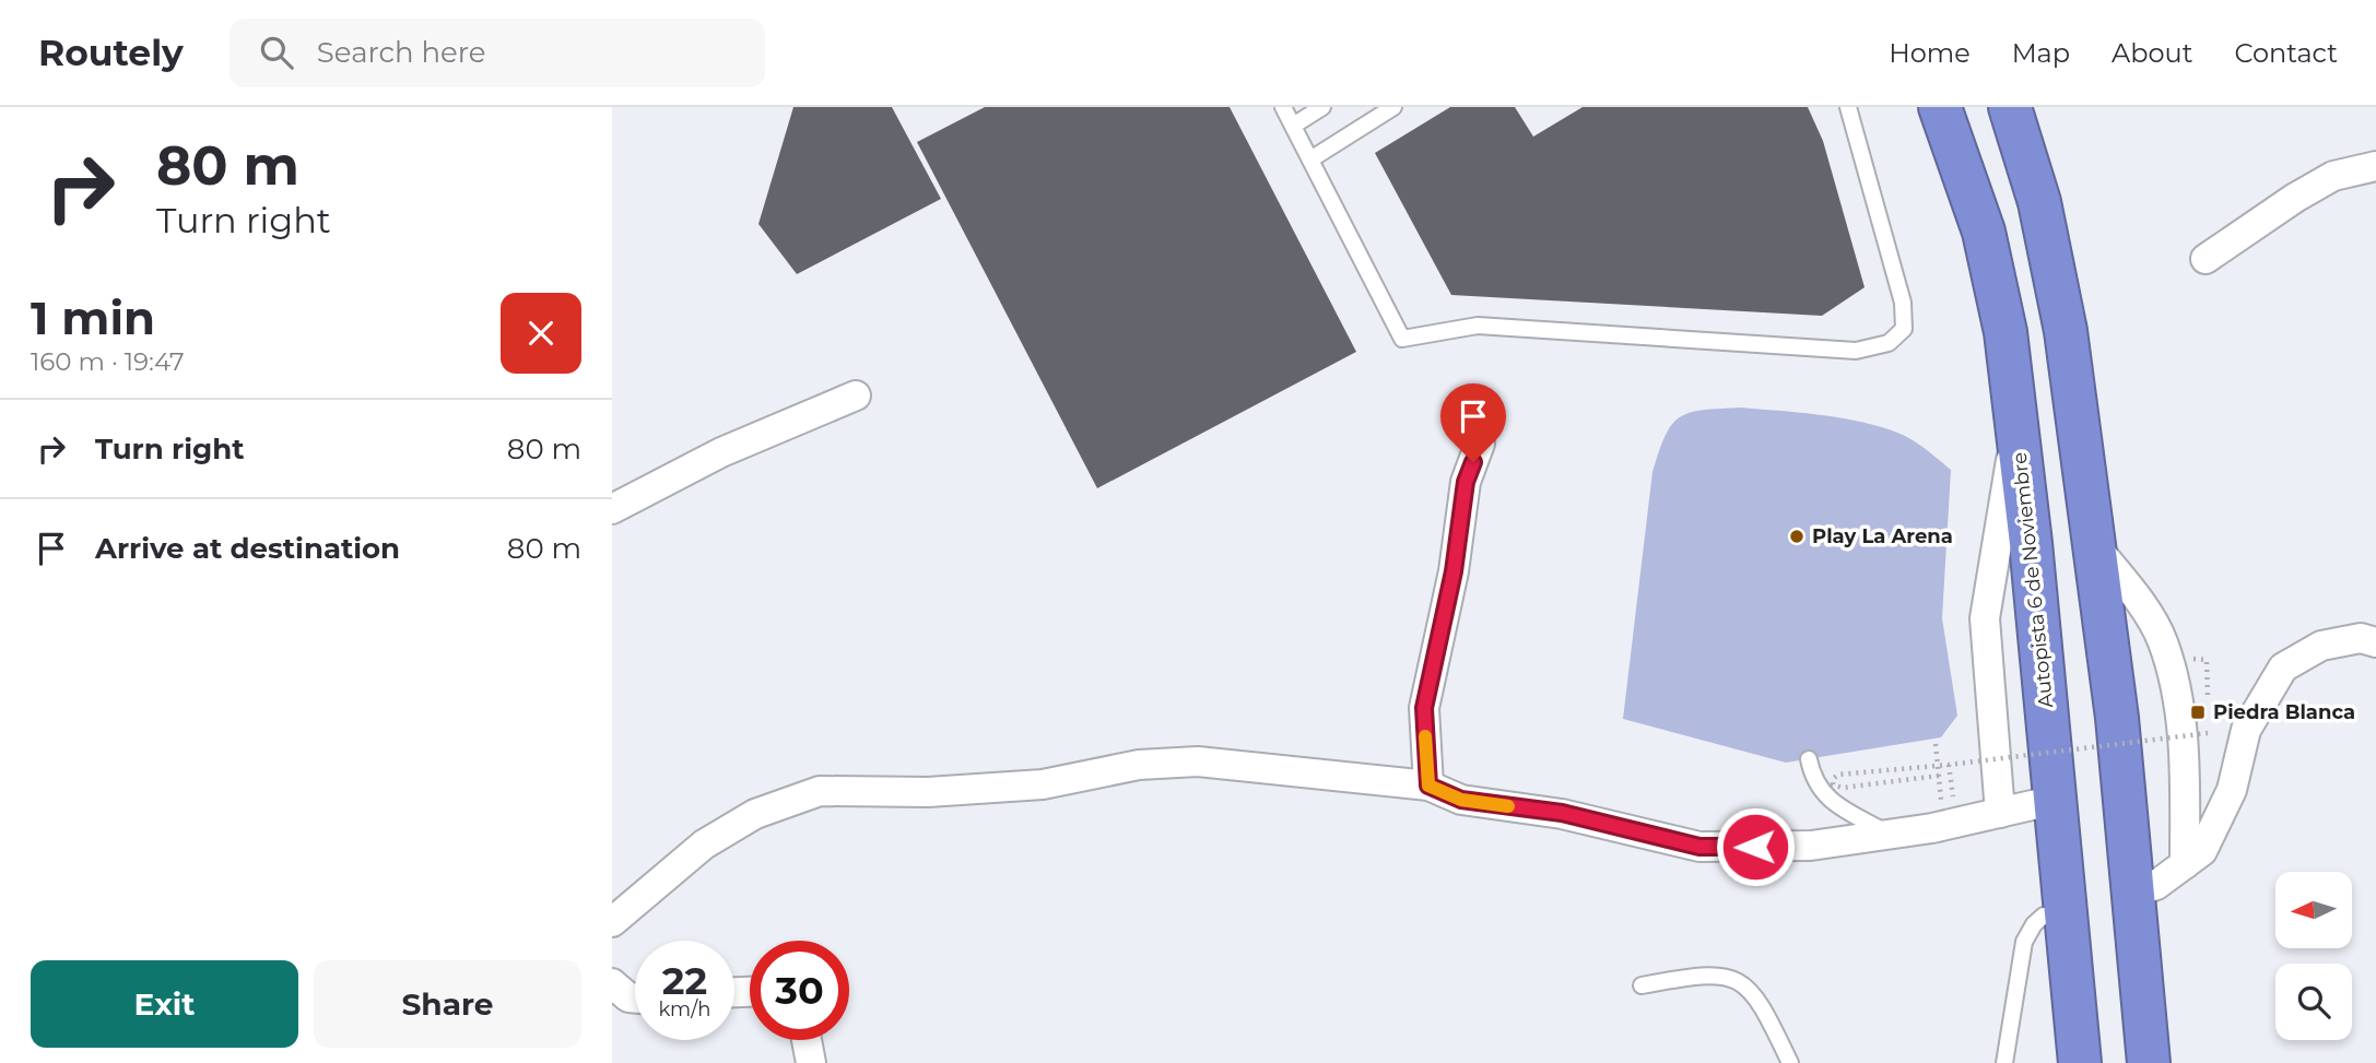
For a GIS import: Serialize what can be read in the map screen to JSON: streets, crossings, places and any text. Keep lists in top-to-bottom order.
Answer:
{
  "streets": {
    "highway": ["Autopista 6 de Noviembre"]
  },
  "places": {
    "other": ["Play La Arena"],
    "transit": ["Piedra Blanca"]
  },
  "north": "left",
  "page": {
    "header": "Routely",
    "search": "Search here",
    "nav": [
      "Home",
      "Map",
      "About",
      "Contact"
    ],
    "turn": ["80 m", "Turn right"],
    "heading": ["1 min", "160 m · 19:47"],
    "list": [
      {
        "name": "Turn right",
        "value": "80 m"
      },
      {
        "name": "Arrive at destination",
        "value": "80 m"
      }
    ],
    "speed": "22 km/h",
    "limit": "30",
    "buttons": ["Exit", "Share"]
  }
}
